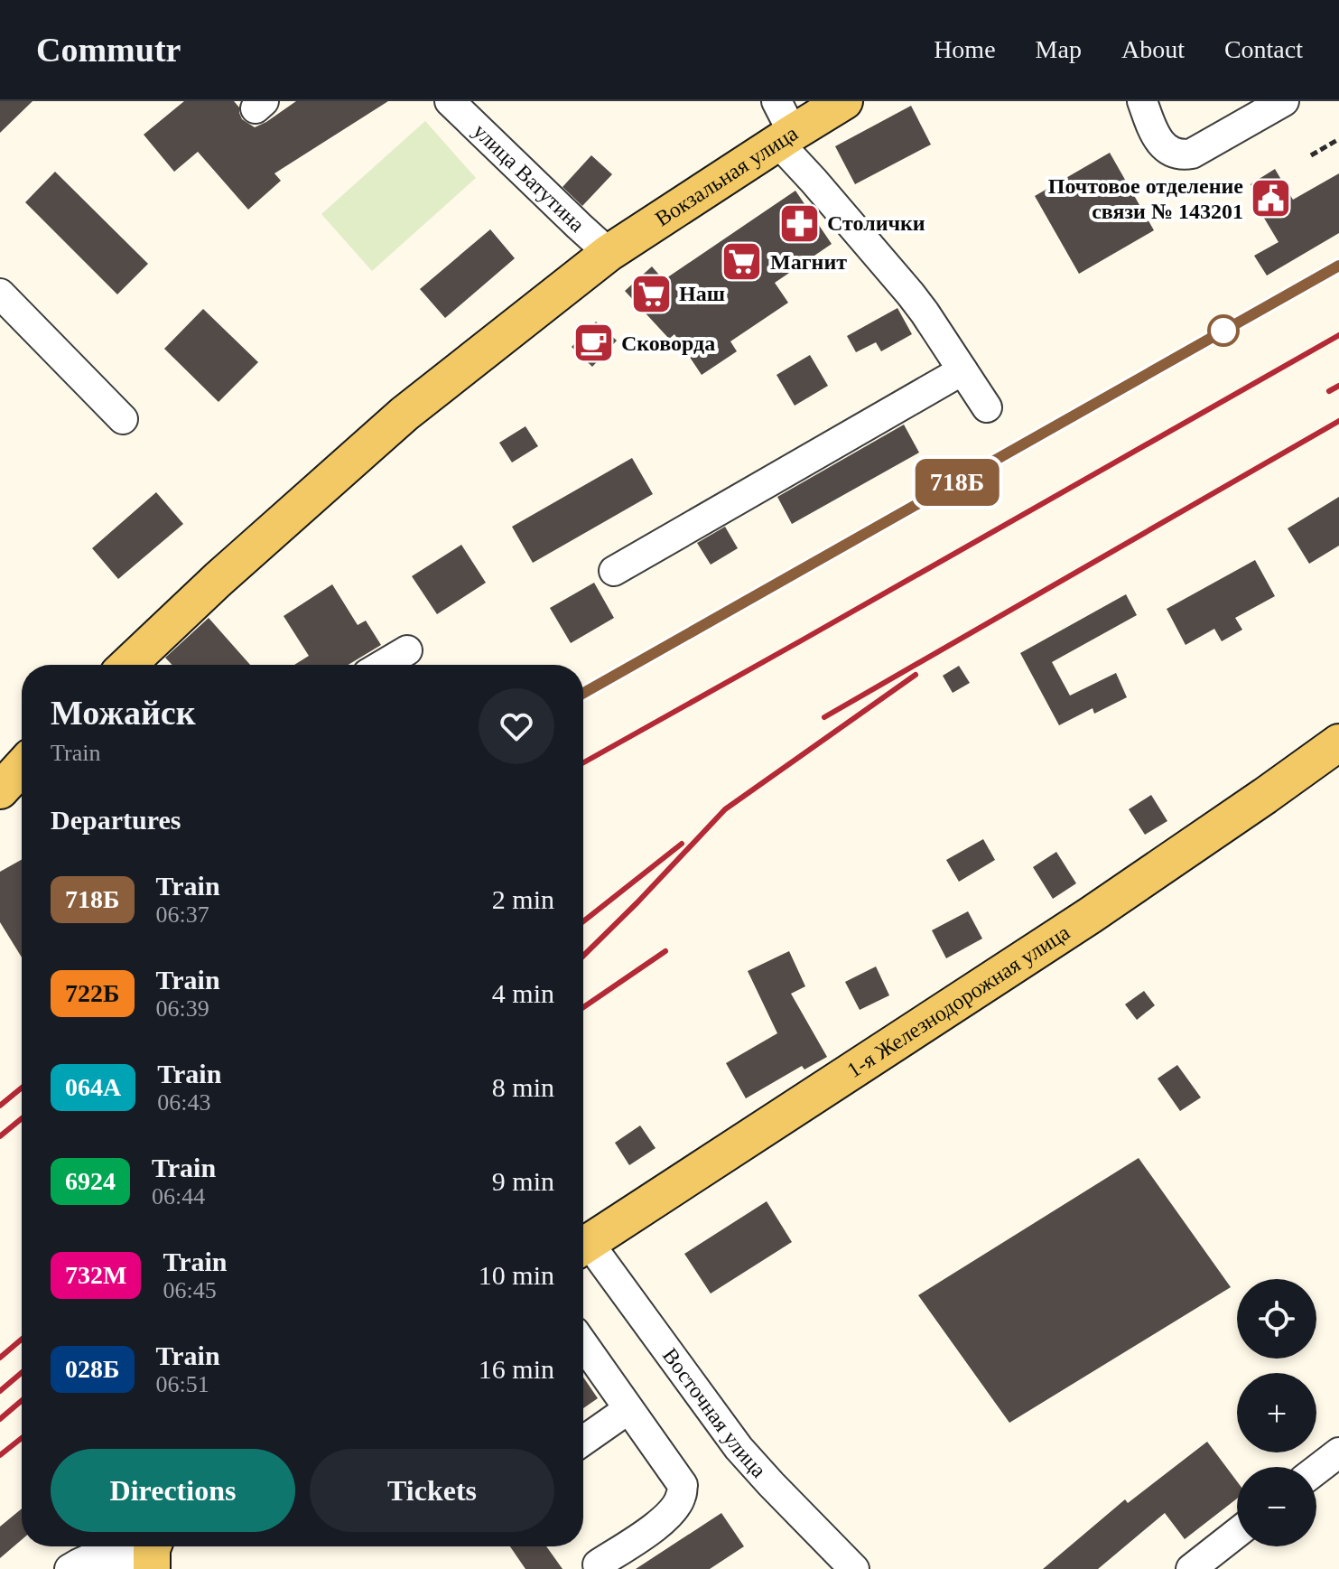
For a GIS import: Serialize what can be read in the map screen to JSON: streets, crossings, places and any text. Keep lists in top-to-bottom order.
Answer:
{
  "streets": {
    "main road": ["Вокзальная улица", "1-я Железнодорожная улица"],
    "street": ["улица Ватутина", "Восточная улица"]
  },
  "crossings": [
    ["Вокзальная улица", "улица Ватутина"]
  ],
  "places": {
    "public building": ["Почтовое отделение связи № 143201"],
    "pharmacy": ["Столички"],
    "supermarket": ["Магнит", "Наш"],
    "cafe": ["Сковорда"]
  },
  "page": {
    "header": "Commutr",
    "nav": [
      "Home",
      "Map",
      "About",
      "Contact"
    ],
    "on_map": "718Б",
    "heading": [
      ["Можайск", "Train"],
      "Departures"
    ],
    "list": [
      {
        "mark": "718Б",
        "name": "Train",
        "note": "06:37",
        "value": "2 min"
      },
      {
        "mark": "722Б",
        "name": "Train",
        "note": "06:39",
        "value": "4 min"
      },
      {
        "mark": "064А",
        "name": "Train",
        "note": "06:43",
        "value": "8 min"
      },
      {
        "mark": "6924",
        "name": "Train",
        "note": "06:44",
        "value": "9 min"
      },
      {
        "mark": "732М",
        "name": "Train",
        "note": "06:45",
        "value": "10 min"
      },
      {
        "mark": "028Б",
        "name": "Train",
        "note": "06:51",
        "value": "16 min"
      }
    ],
    "map_buttons": ["+", "−"],
    "buttons": ["Directions", "Tickets"]
  }
}
